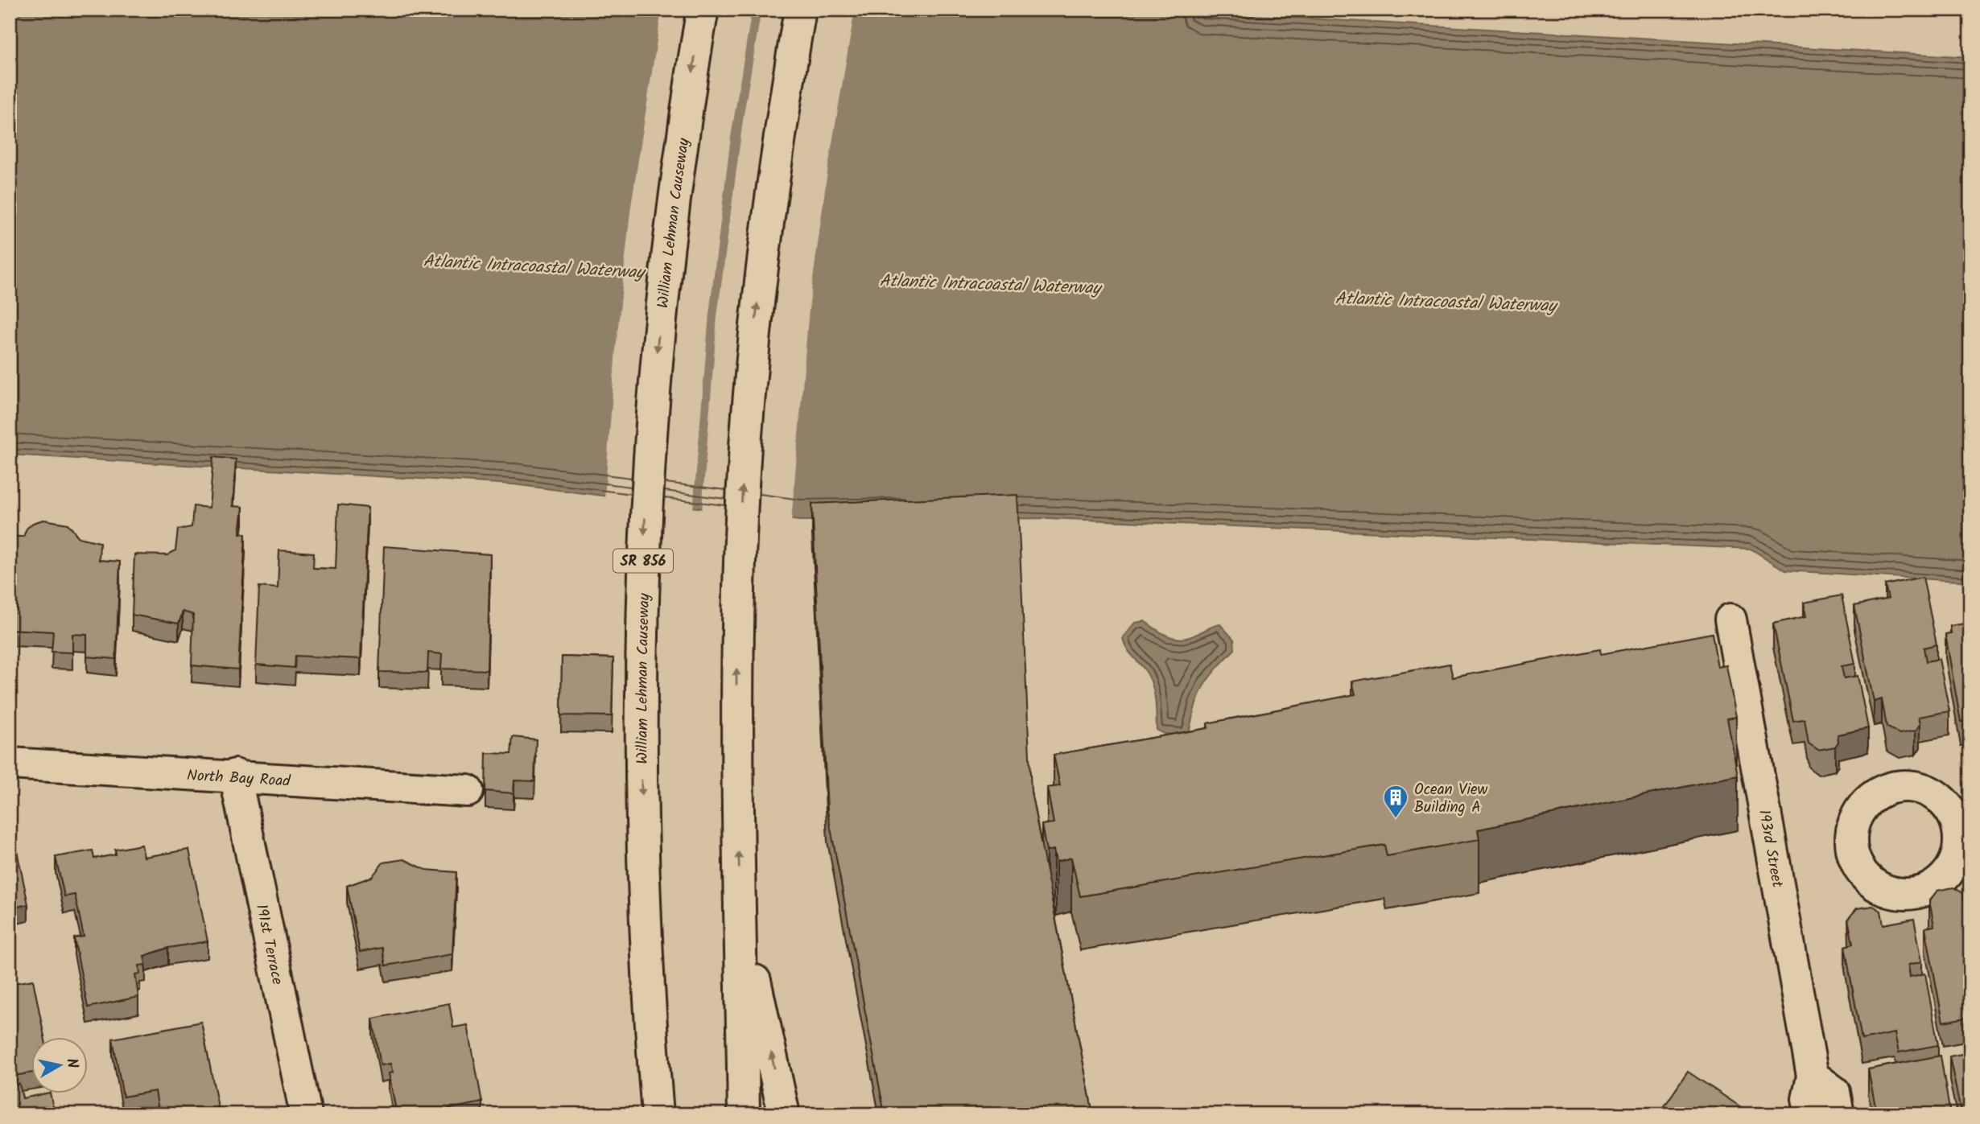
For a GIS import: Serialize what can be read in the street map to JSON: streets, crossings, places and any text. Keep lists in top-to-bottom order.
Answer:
{
  "streets": {
    "main road": [
      "William Lehman Causeway",
      "SR 856",
      "North Bay Road",
      "193rd Street",
      "191st Terrace"
    ]
  },
  "crossings": [
    ["North Bay Road", "191st Terrace"]
  ],
  "water": ["Atlantic Intracoastal Waterway"],
  "places": {
    "building": ["Ocean View Building A"]
  },
  "north": "right"
}
